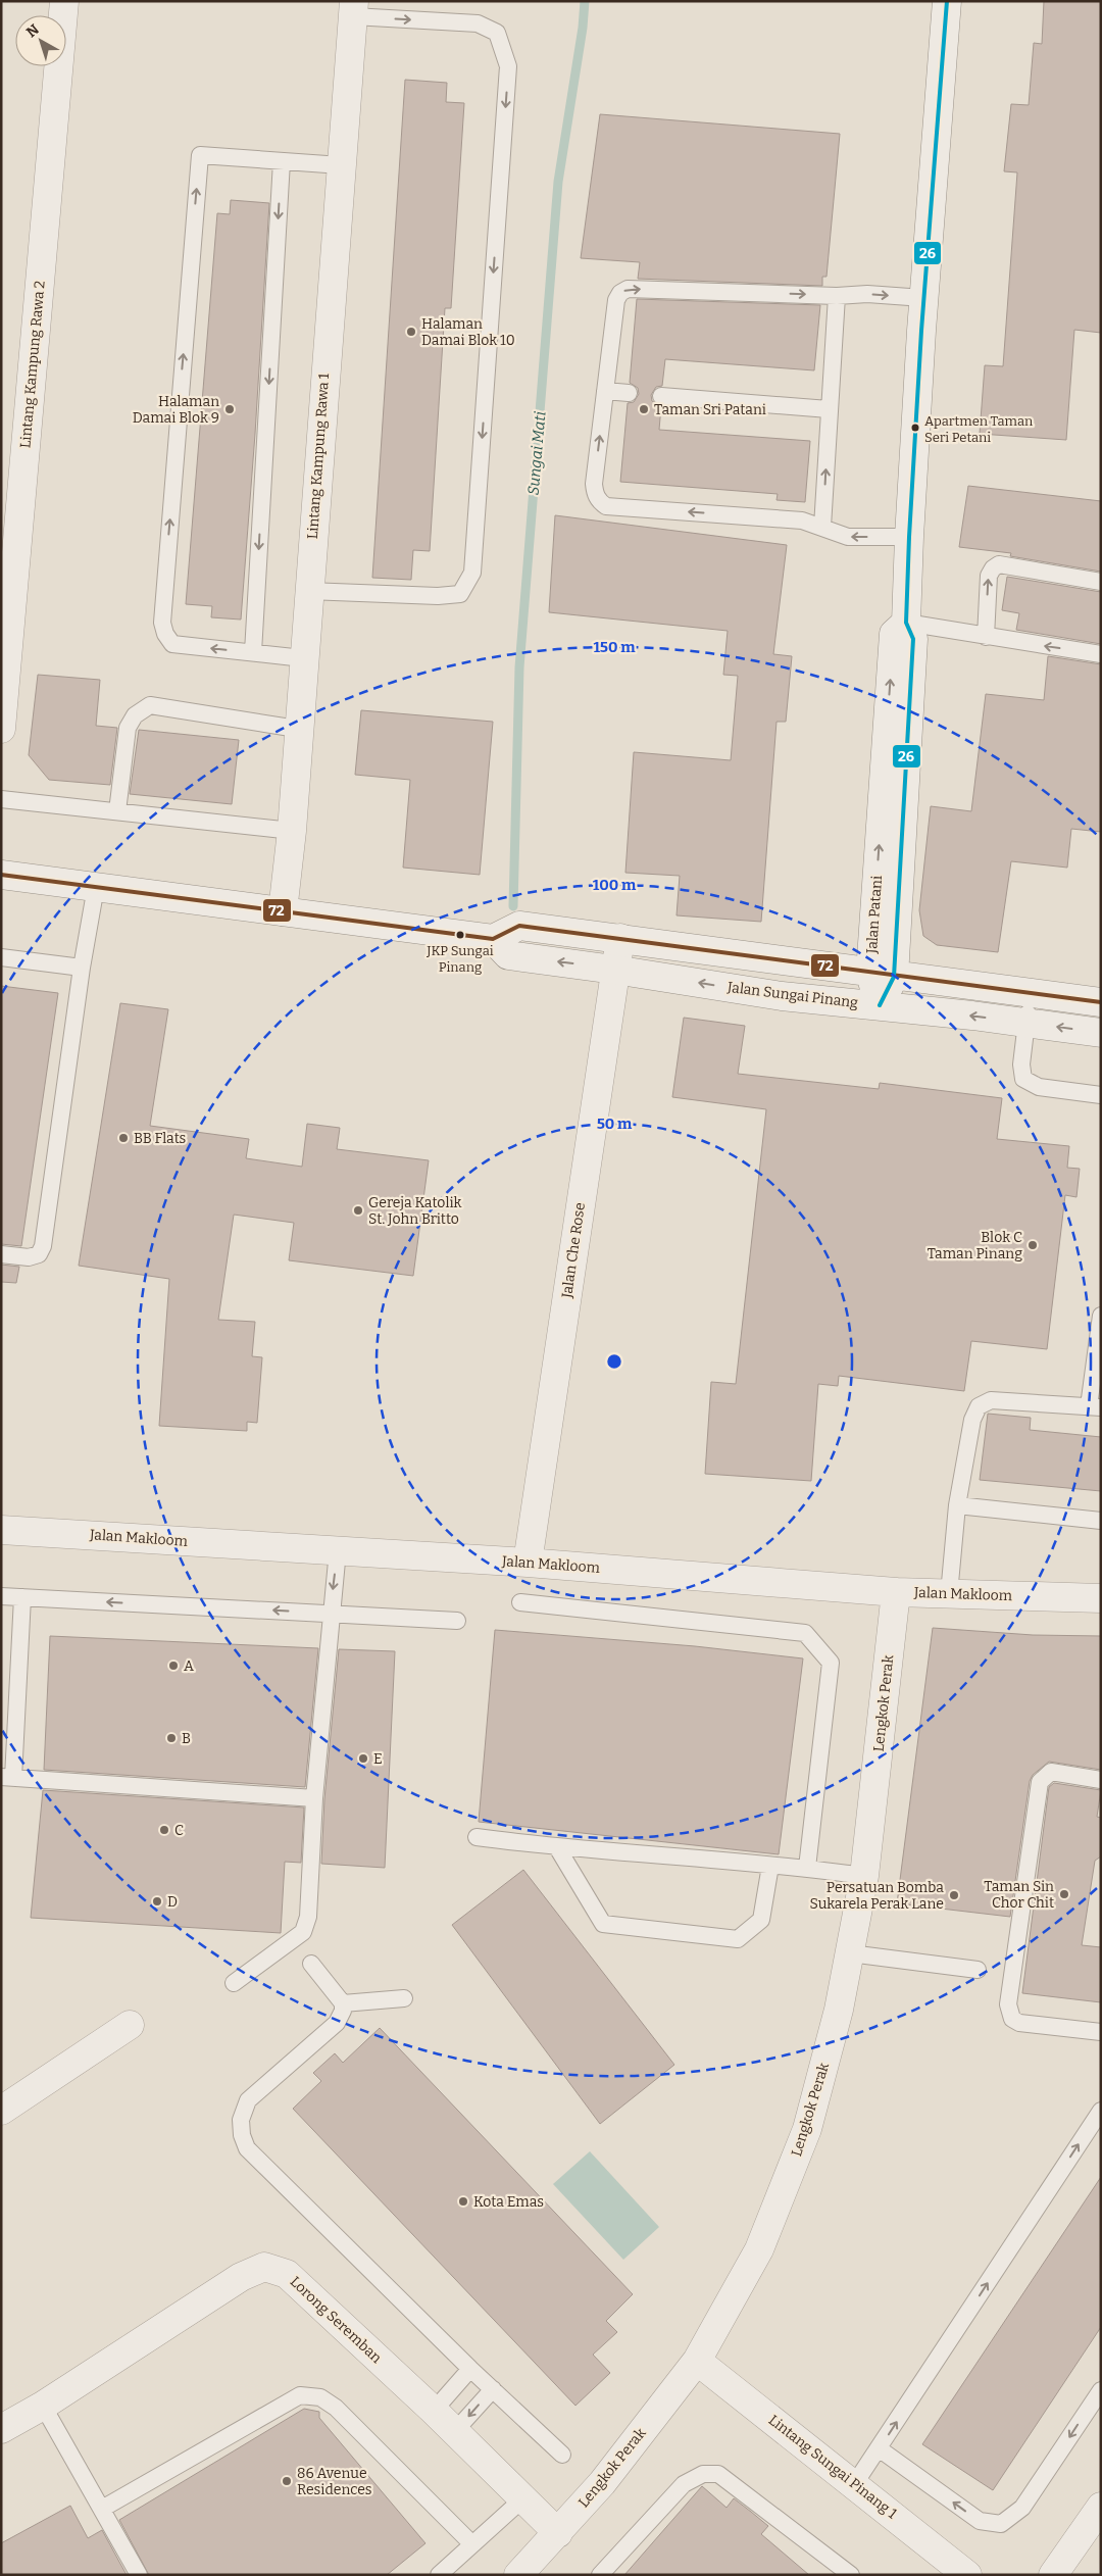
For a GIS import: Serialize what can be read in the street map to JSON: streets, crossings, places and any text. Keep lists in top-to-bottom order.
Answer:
{
  "streets": {
    "street": [
      "Lintang Kampung Rawa 2",
      "Lintang Kampung Rawa 1",
      "Jalan Patani",
      "Jalan Sungai Pinang",
      "Jalan Che Rose",
      "Jalan Makloom",
      "Lengkok Perak",
      "Lorong Seremban",
      "Lintang Sungai Pinang 1"
    ]
  },
  "crossings": [
    ["Jalan Patani", "Jalan Sungai Pinang"],
    ["Jalan Sungai Pinang", "Jalan Che Rose"],
    ["Jalan Che Rose", "Jalan Makloom"],
    ["Jalan Makloom", "Lengkok Perak"],
    ["Lengkok Perak", "Lorong Seremban"],
    ["Lengkok Perak", "Lintang Sungai Pinang 1"]
  ],
  "water": ["Sungai Mati"],
  "places": [
    "Halaman Damai Blok 10",
    "Halaman Damai Blok 9",
    "Taman Sri Patani",
    "Apartmen Taman Seri Petani",
    "JKP Sungai Pinang",
    "BB Flats",
    "Gereja Katolik St. John Britto",
    "Blok C Taman Pinang",
    "A",
    "B",
    "E",
    "C",
    "Taman Sin Chor Chit",
    "Persatuan Bomba Sukarela Perak Lane",
    "D",
    "Kota Emas",
    "86 Avenue Residences"
  ],
  "lines": ["transit line 26", "transit line 72"],
  "north": "top left",
  "rings": ["150 m", "100 m", "50 m"]
}
